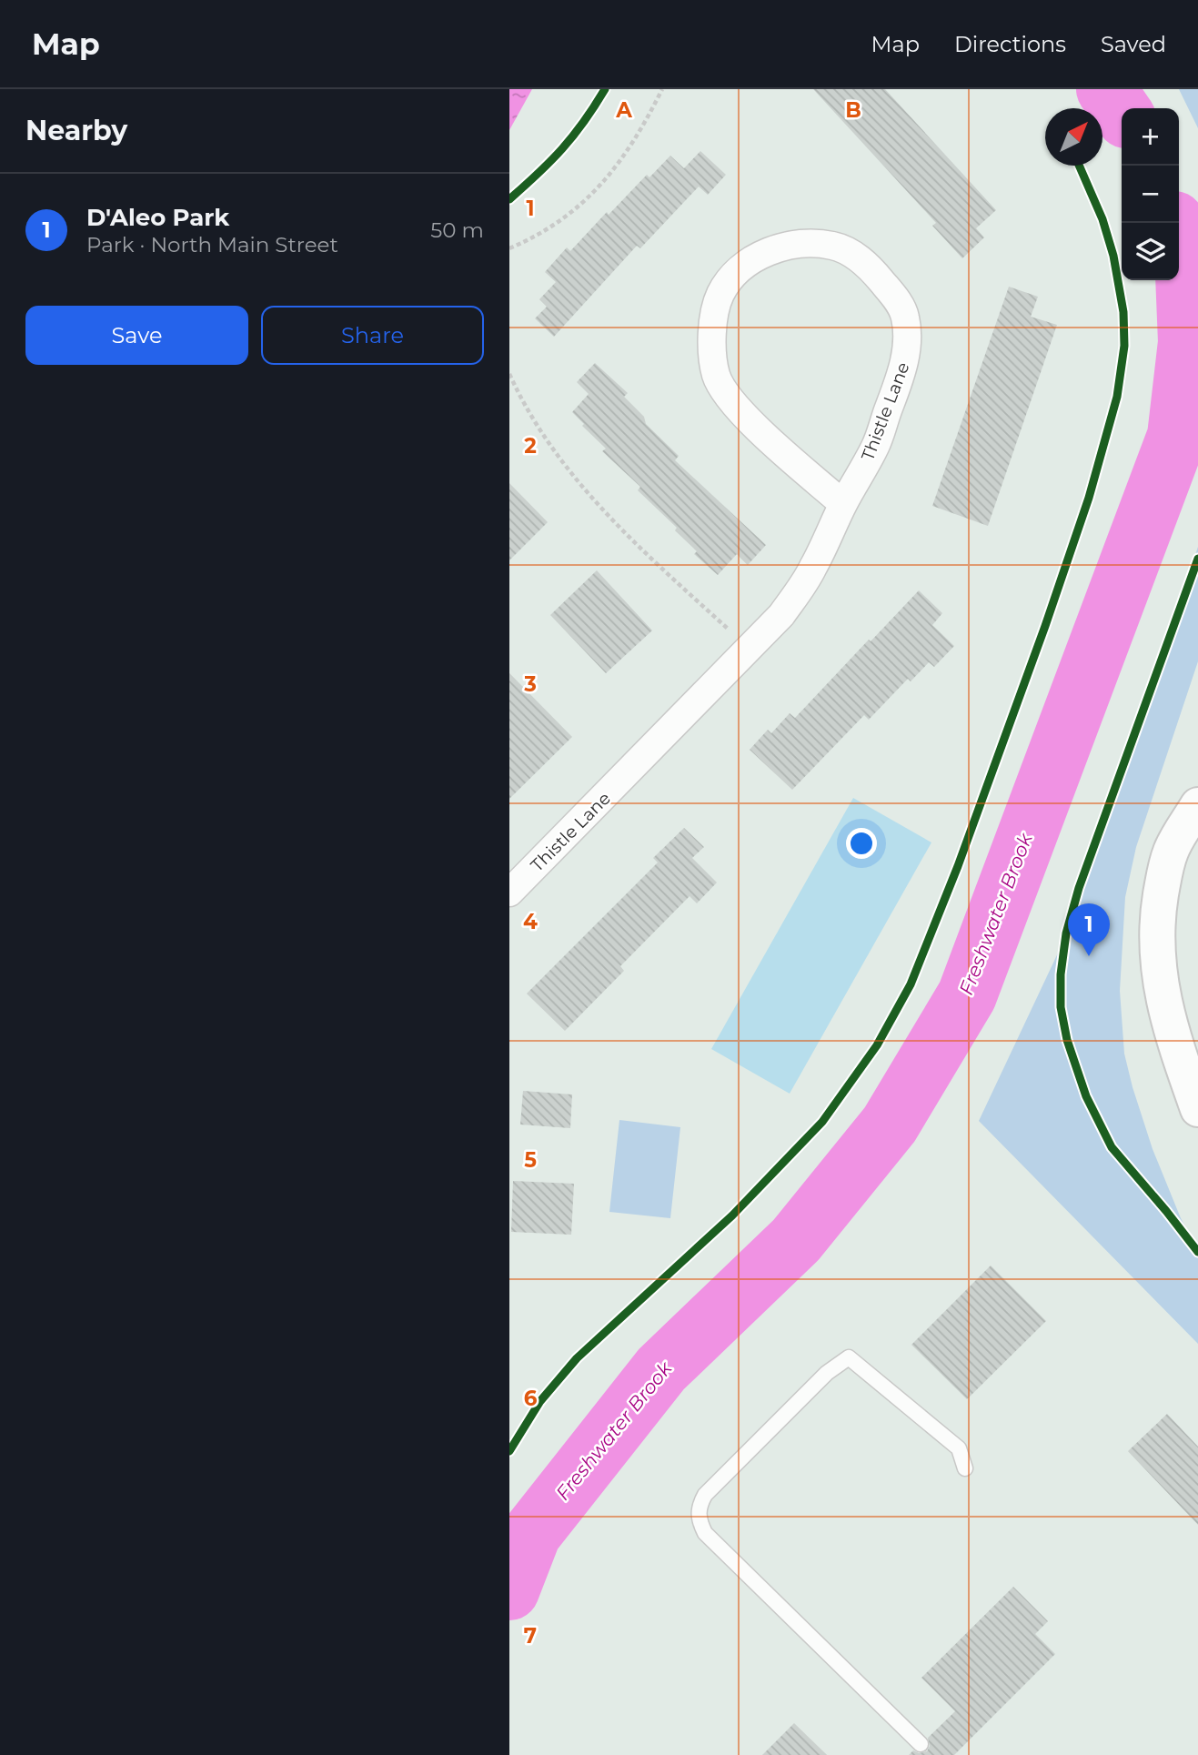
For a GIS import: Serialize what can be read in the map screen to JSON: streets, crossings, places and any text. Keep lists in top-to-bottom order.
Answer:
{
  "streets": {
    "street": ["Thistle Lane"]
  },
  "water": ["Freshwater Brook"],
  "north": "top right",
  "page": {
    "header": "Map",
    "nav": ["Map", "Directions", "Saved"],
    "heading": "Nearby",
    "map_buttons": ["+", "−"],
    "list": [
      {
        "mark": "1",
        "name": "D'Aleo Park",
        "note": "Park · North Main Street",
        "value": "50 m"
      }
    ],
    "buttons": ["Save", "Share"],
    "pins": "1"
  },
  "grid": {
    "columns": ["A", "B"],
    "rows": [
      "1",
      "2",
      "3",
      "4",
      "5",
      "6",
      "7"
    ]
  }
}
